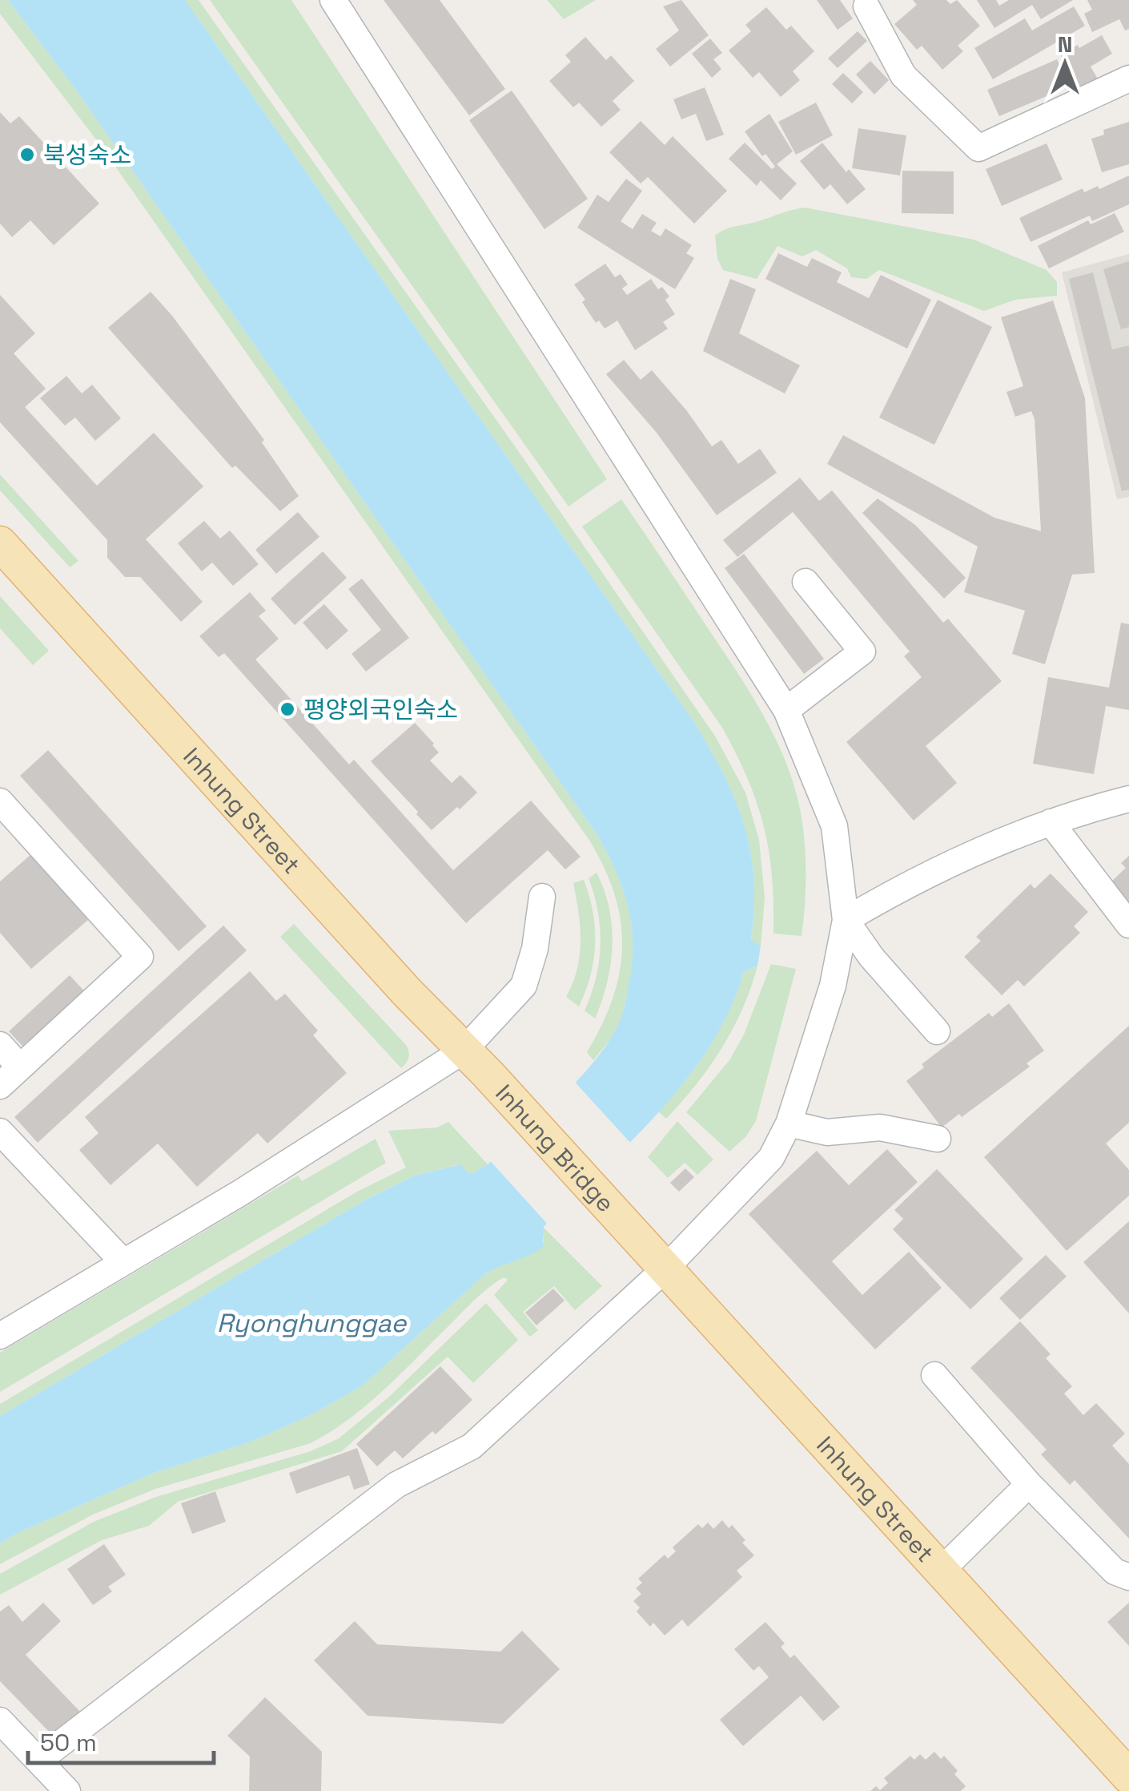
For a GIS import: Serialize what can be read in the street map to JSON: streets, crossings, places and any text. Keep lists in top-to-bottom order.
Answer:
{
  "streets": {
    "main road": ["Inhung Street", "Inhung Bridge"]
  },
  "crossings": [
    ["Inhung Street", "Inhung Bridge"]
  ],
  "water": ["Ryonghunggae"],
  "places": ["북성숙소", "평양외국인숙소"],
  "scale_bar": "50 m",
  "north": "top"
}
